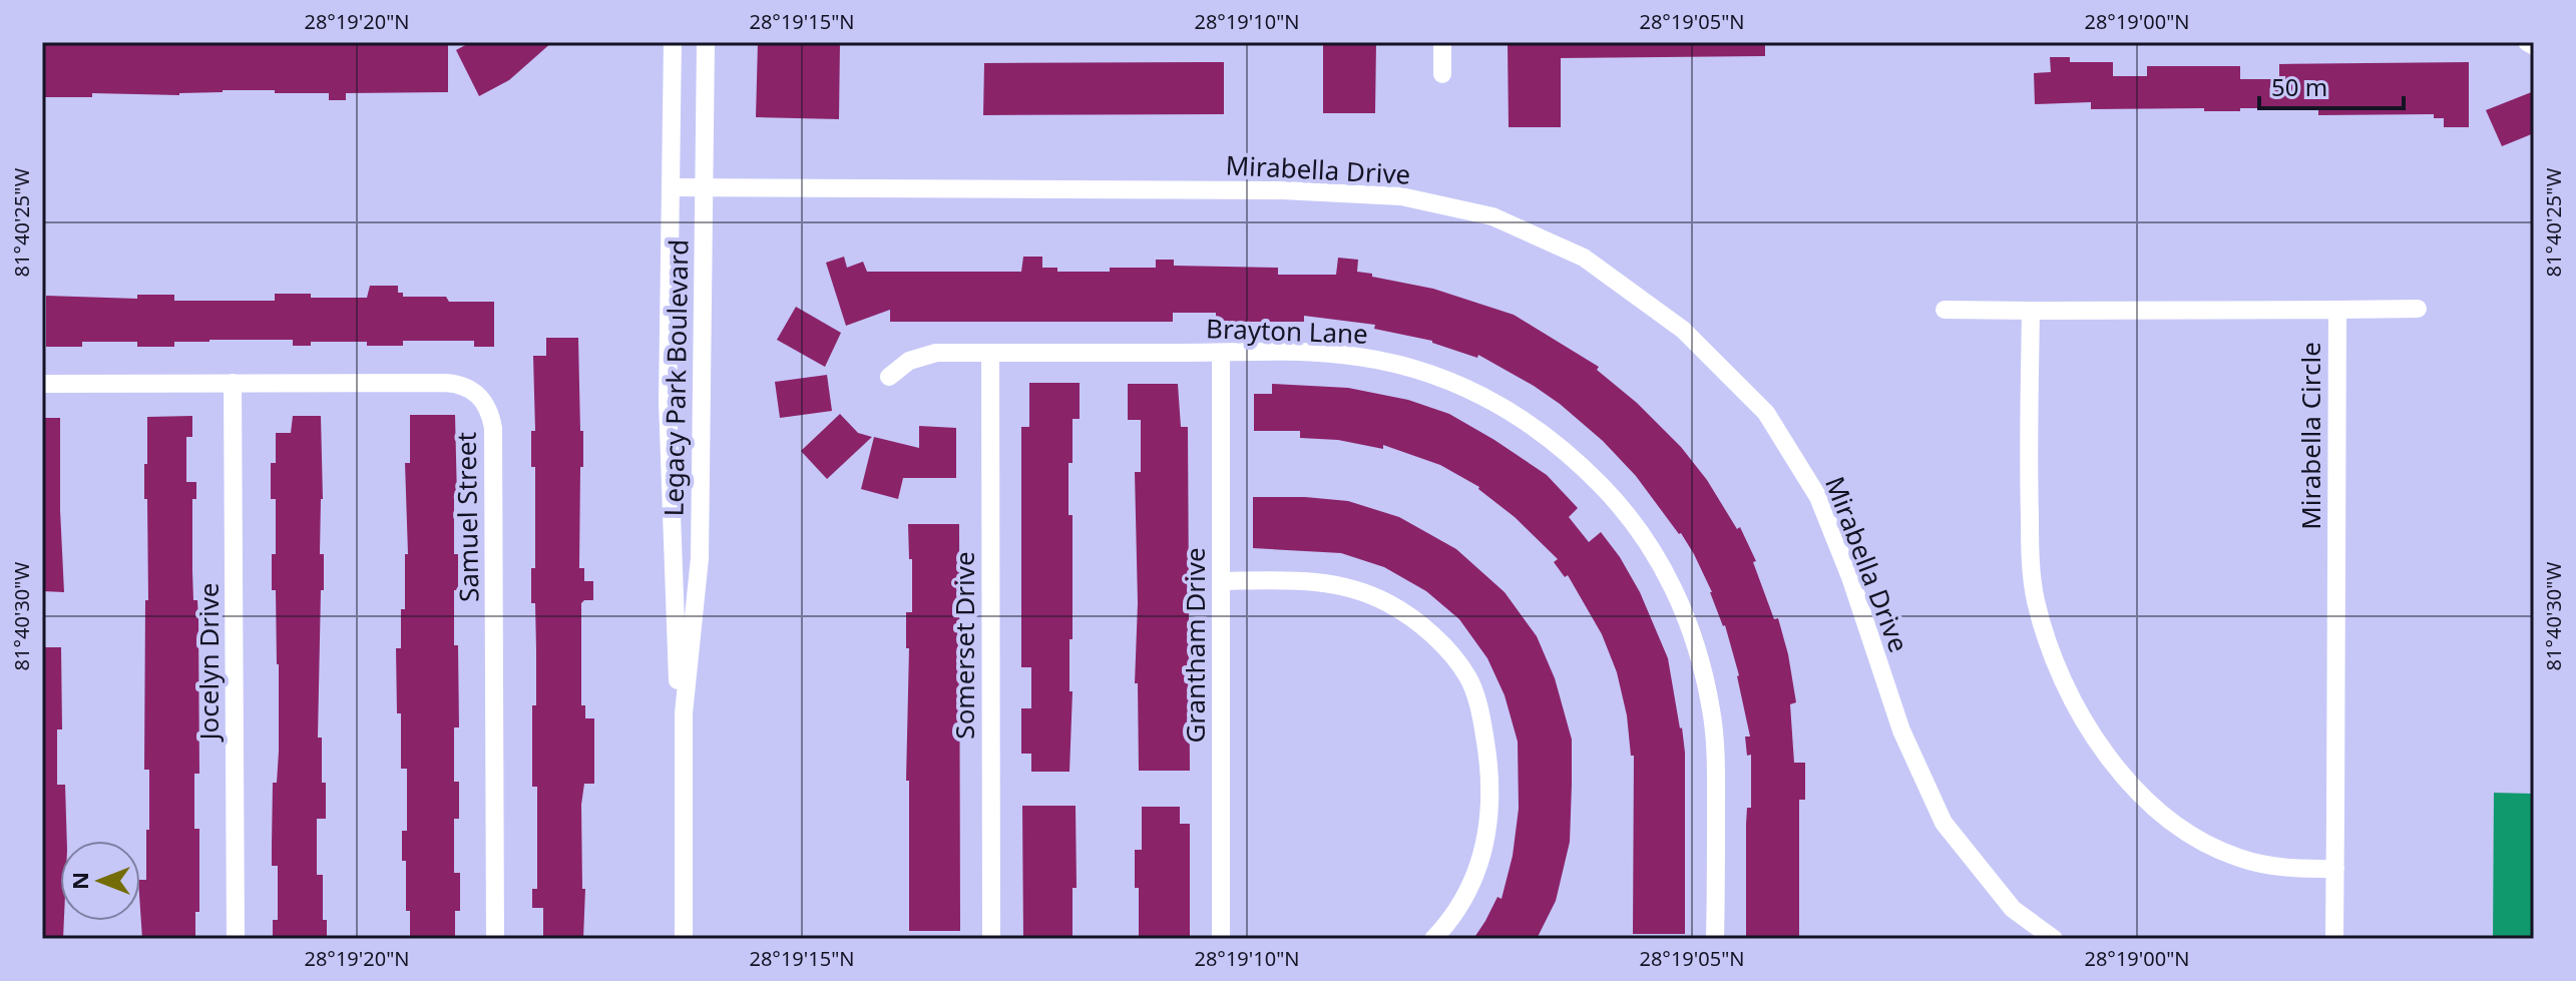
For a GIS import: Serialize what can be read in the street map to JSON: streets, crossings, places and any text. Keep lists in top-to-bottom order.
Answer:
{
  "streets": {
    "street": [
      "Mirabella Drive",
      "Brayton Lane",
      "Legacy Park Boulevard",
      "Mirabella Circle",
      "Samuel Street",
      "Somerset Drive",
      "Grantham Drive",
      "Jocelyn Drive"
    ]
  },
  "crossings": [
    ["Mirabella Drive", "Legacy Park Boulevard"],
    ["Brayton Lane", "Somerset Drive"],
    ["Brayton Lane", "Grantham Drive"],
    ["Samuel Street", "Jocelyn Drive"]
  ],
  "scale_bar": "50 m",
  "north": "left",
  "coordinates": [
    "28°19'20\"N",
    "28°19'15\"N",
    "28°19'10\"N",
    "28°19'05\"N",
    "28°19'00\"N",
    "81°40'25\"W",
    "81°40'30\"W"
  ]
}
